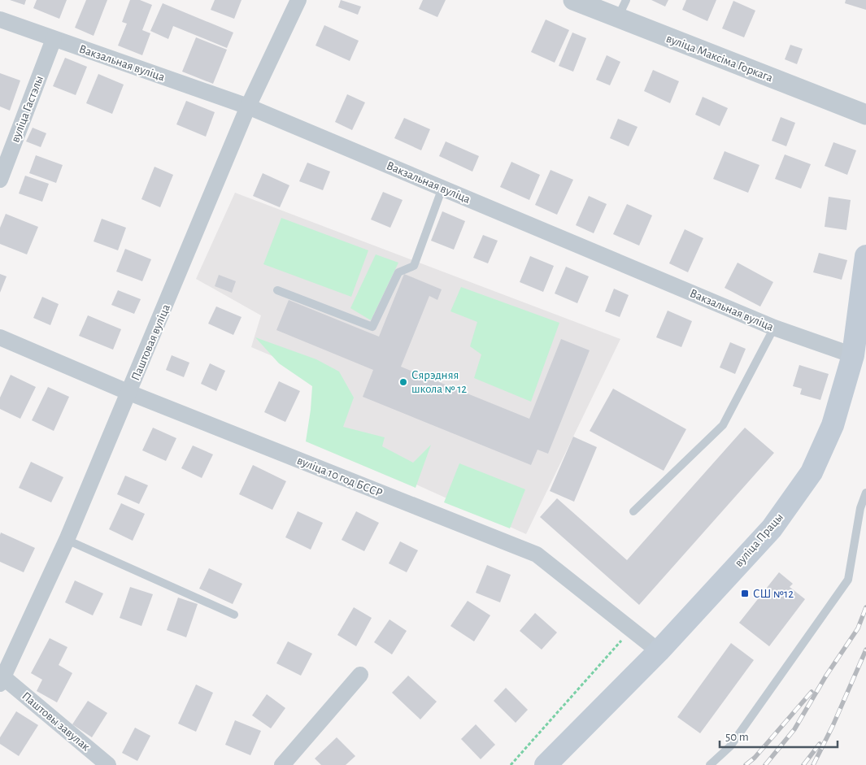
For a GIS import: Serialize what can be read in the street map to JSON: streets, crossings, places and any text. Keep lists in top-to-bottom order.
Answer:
{
  "streets": {
    "main road": ["вуліца Працы"],
    "street": [
      "вуліца Максіма Горкага",
      "Вакзальная вуліца",
      "вуліца Гастэлы",
      "Паштовая вуліца",
      "вуліца 10 год БССР",
      "Паштовы завулак"
    ]
  },
  "crossings": [
    ["Вакзальная вуліца", "вуліца Гастэлы"],
    ["Вакзальная вуліца", "Паштовая вуліца"],
    ["Вакзальная вуліца", "вуліца Працы"],
    ["Паштовая вуліца", "вуліца 10 год БССР"],
    ["Паштовая вуліца", "Паштовы завулак"],
    ["вуліца 10 год БССР", "вуліца Працы"]
  ],
  "places": {
    "other": ["Сярэдняя школа № 12"],
    "transit": ["СШ №12"]
  },
  "scale_bar": "50 m"
}
